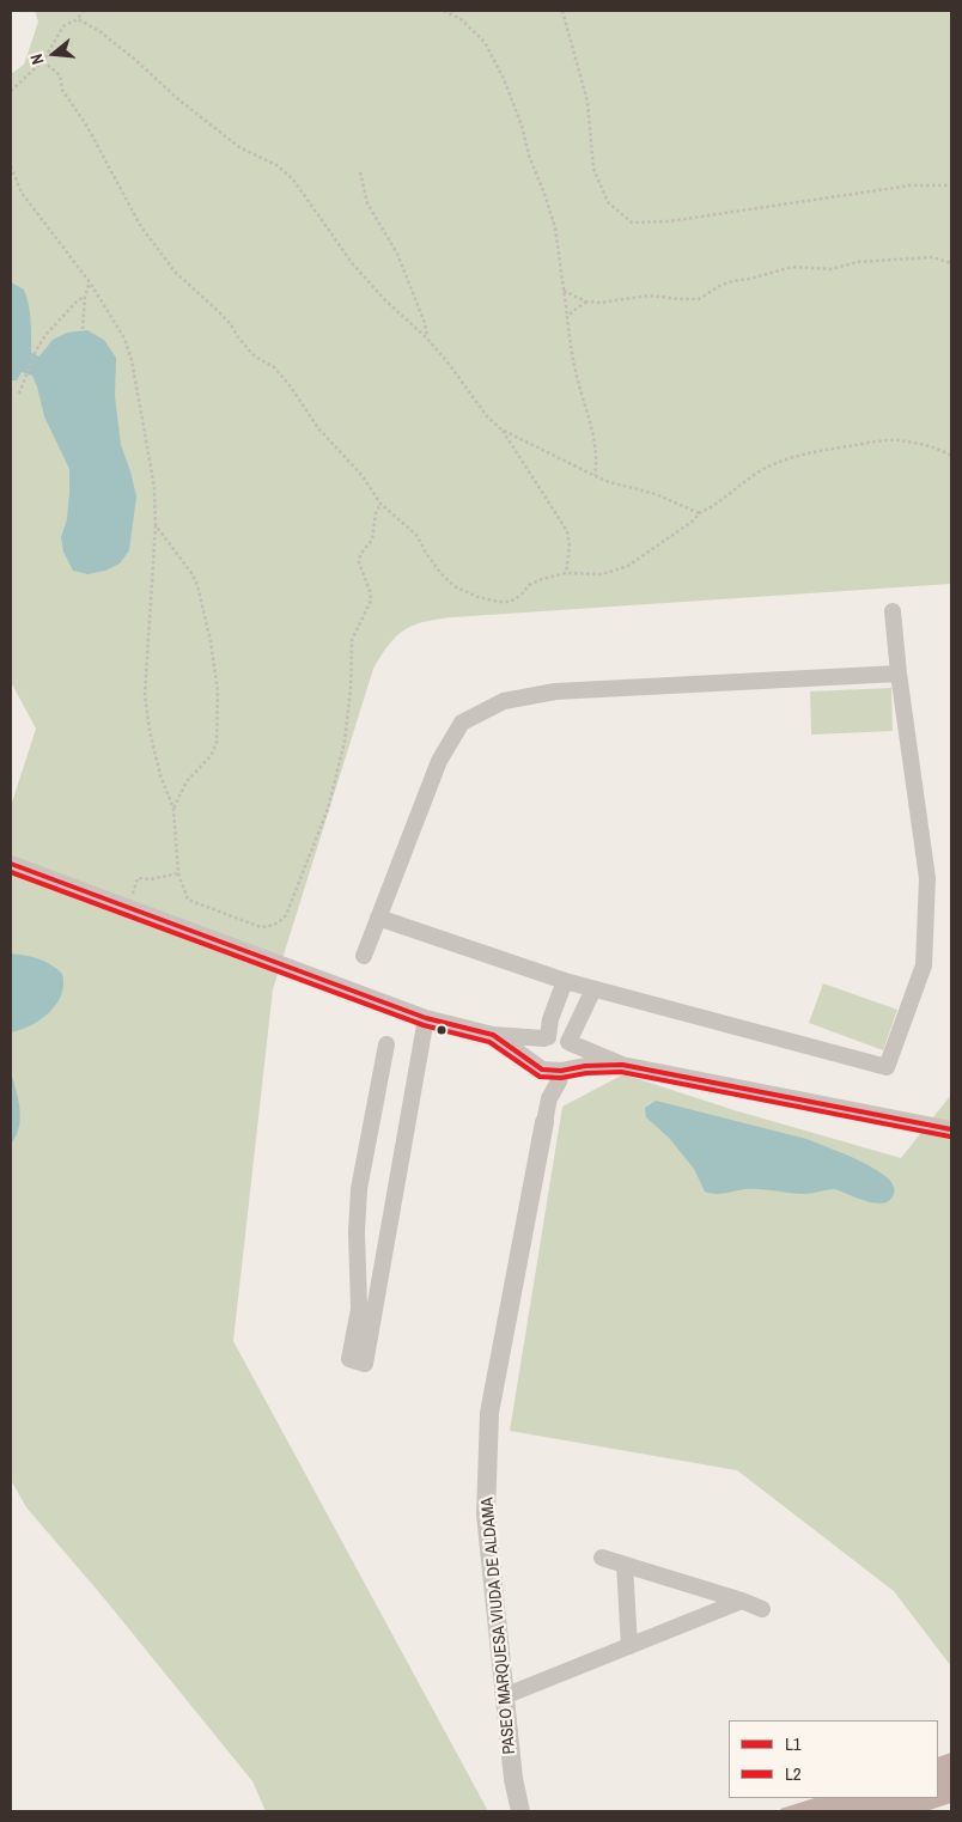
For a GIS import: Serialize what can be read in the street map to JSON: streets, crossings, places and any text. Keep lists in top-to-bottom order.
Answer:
{
  "streets": {
    "street": ["PASEO MARQUESA VIUDA DE ALDAMA"]
  },
  "lines": ["transit line L1", "transit line L2"],
  "legend": ["L1", "L2"],
  "north": "left"
}
